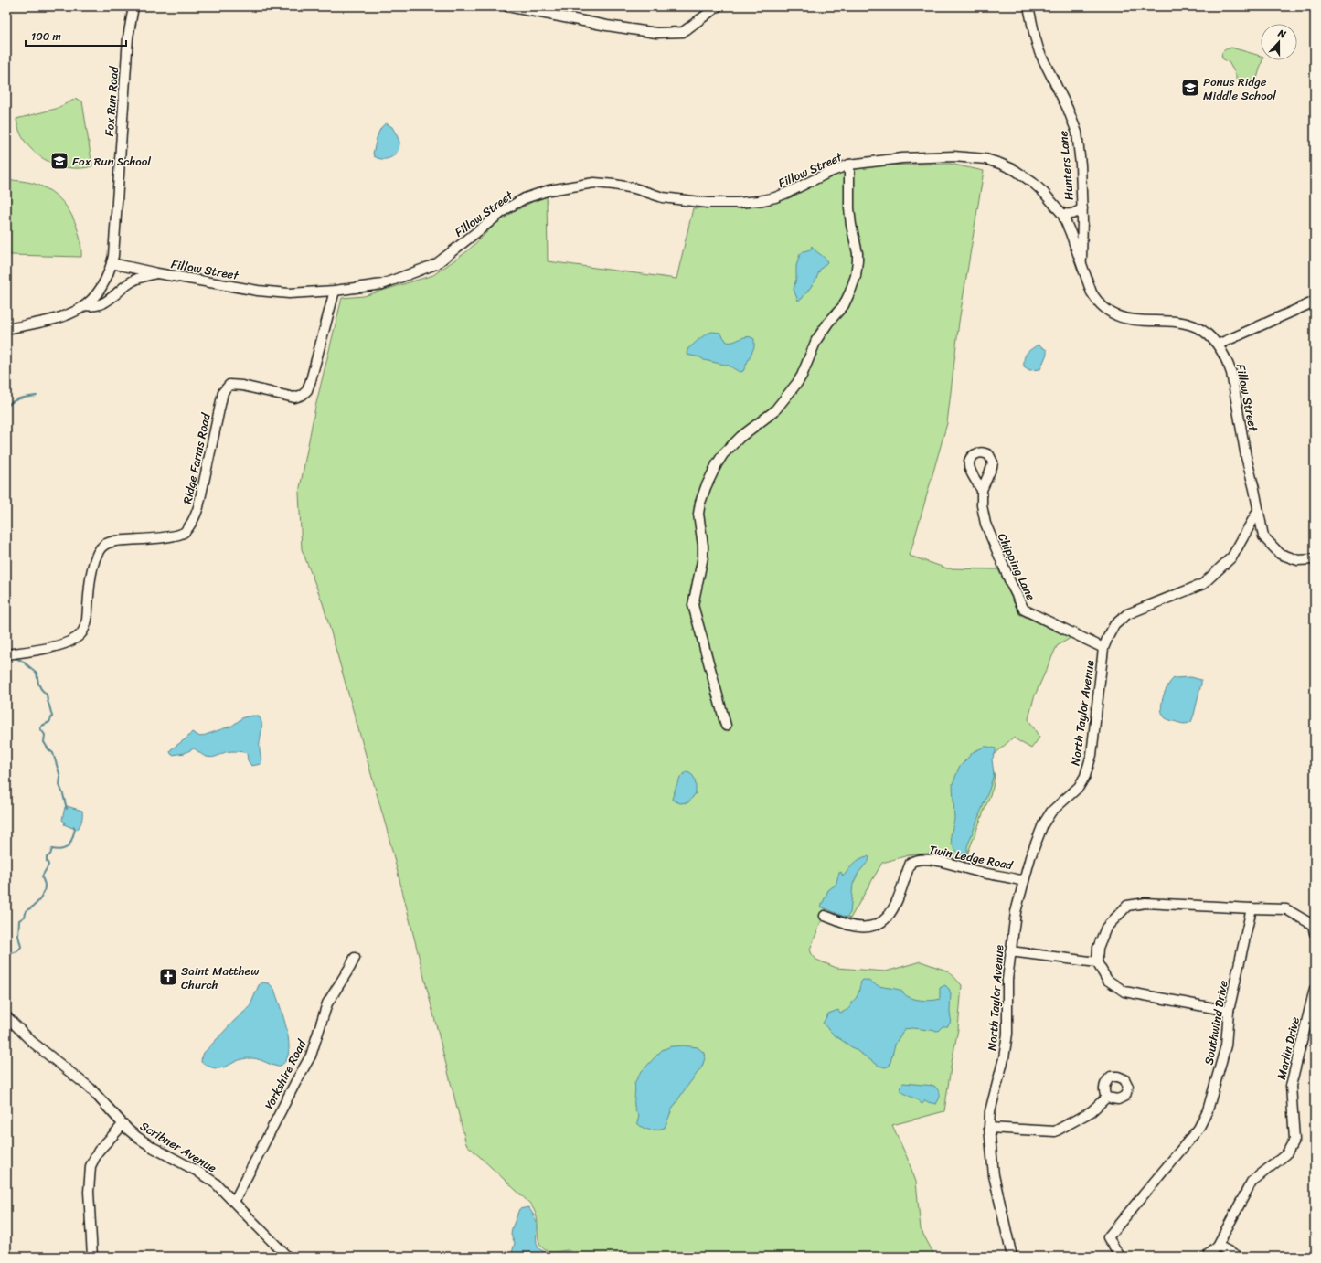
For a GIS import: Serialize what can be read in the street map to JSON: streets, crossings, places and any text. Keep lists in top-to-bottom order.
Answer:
{
  "streets": {
    "street": [
      "Fox Run Road",
      "Hunters Lane",
      "Fillow Street",
      "Ridge Farms Road",
      "Chipping Lane",
      "North Taylor Avenue",
      "Twin Ledge Road",
      "Southwind Drive",
      "Marlin Drive",
      "Yorkshire Road",
      "Scribner Avenue"
    ]
  },
  "crossings": [
    ["Fox Run Road", "Fillow Street"],
    ["Hunters Lane", "Fillow Street"],
    ["Fillow Street", "Ridge Farms Road"],
    ["Fillow Street", "North Taylor Avenue"],
    ["Chipping Lane", "North Taylor Avenue"],
    ["North Taylor Avenue", "Twin Ledge Road"],
    ["Yorkshire Road", "Scribner Avenue"]
  ],
  "places": {
    "school or university": ["Ponus Ridge Middle School", "Fox Run School"],
    "church": ["Saint Matthew Church"]
  },
  "scale_bar": "100 m",
  "north": "top"
}
